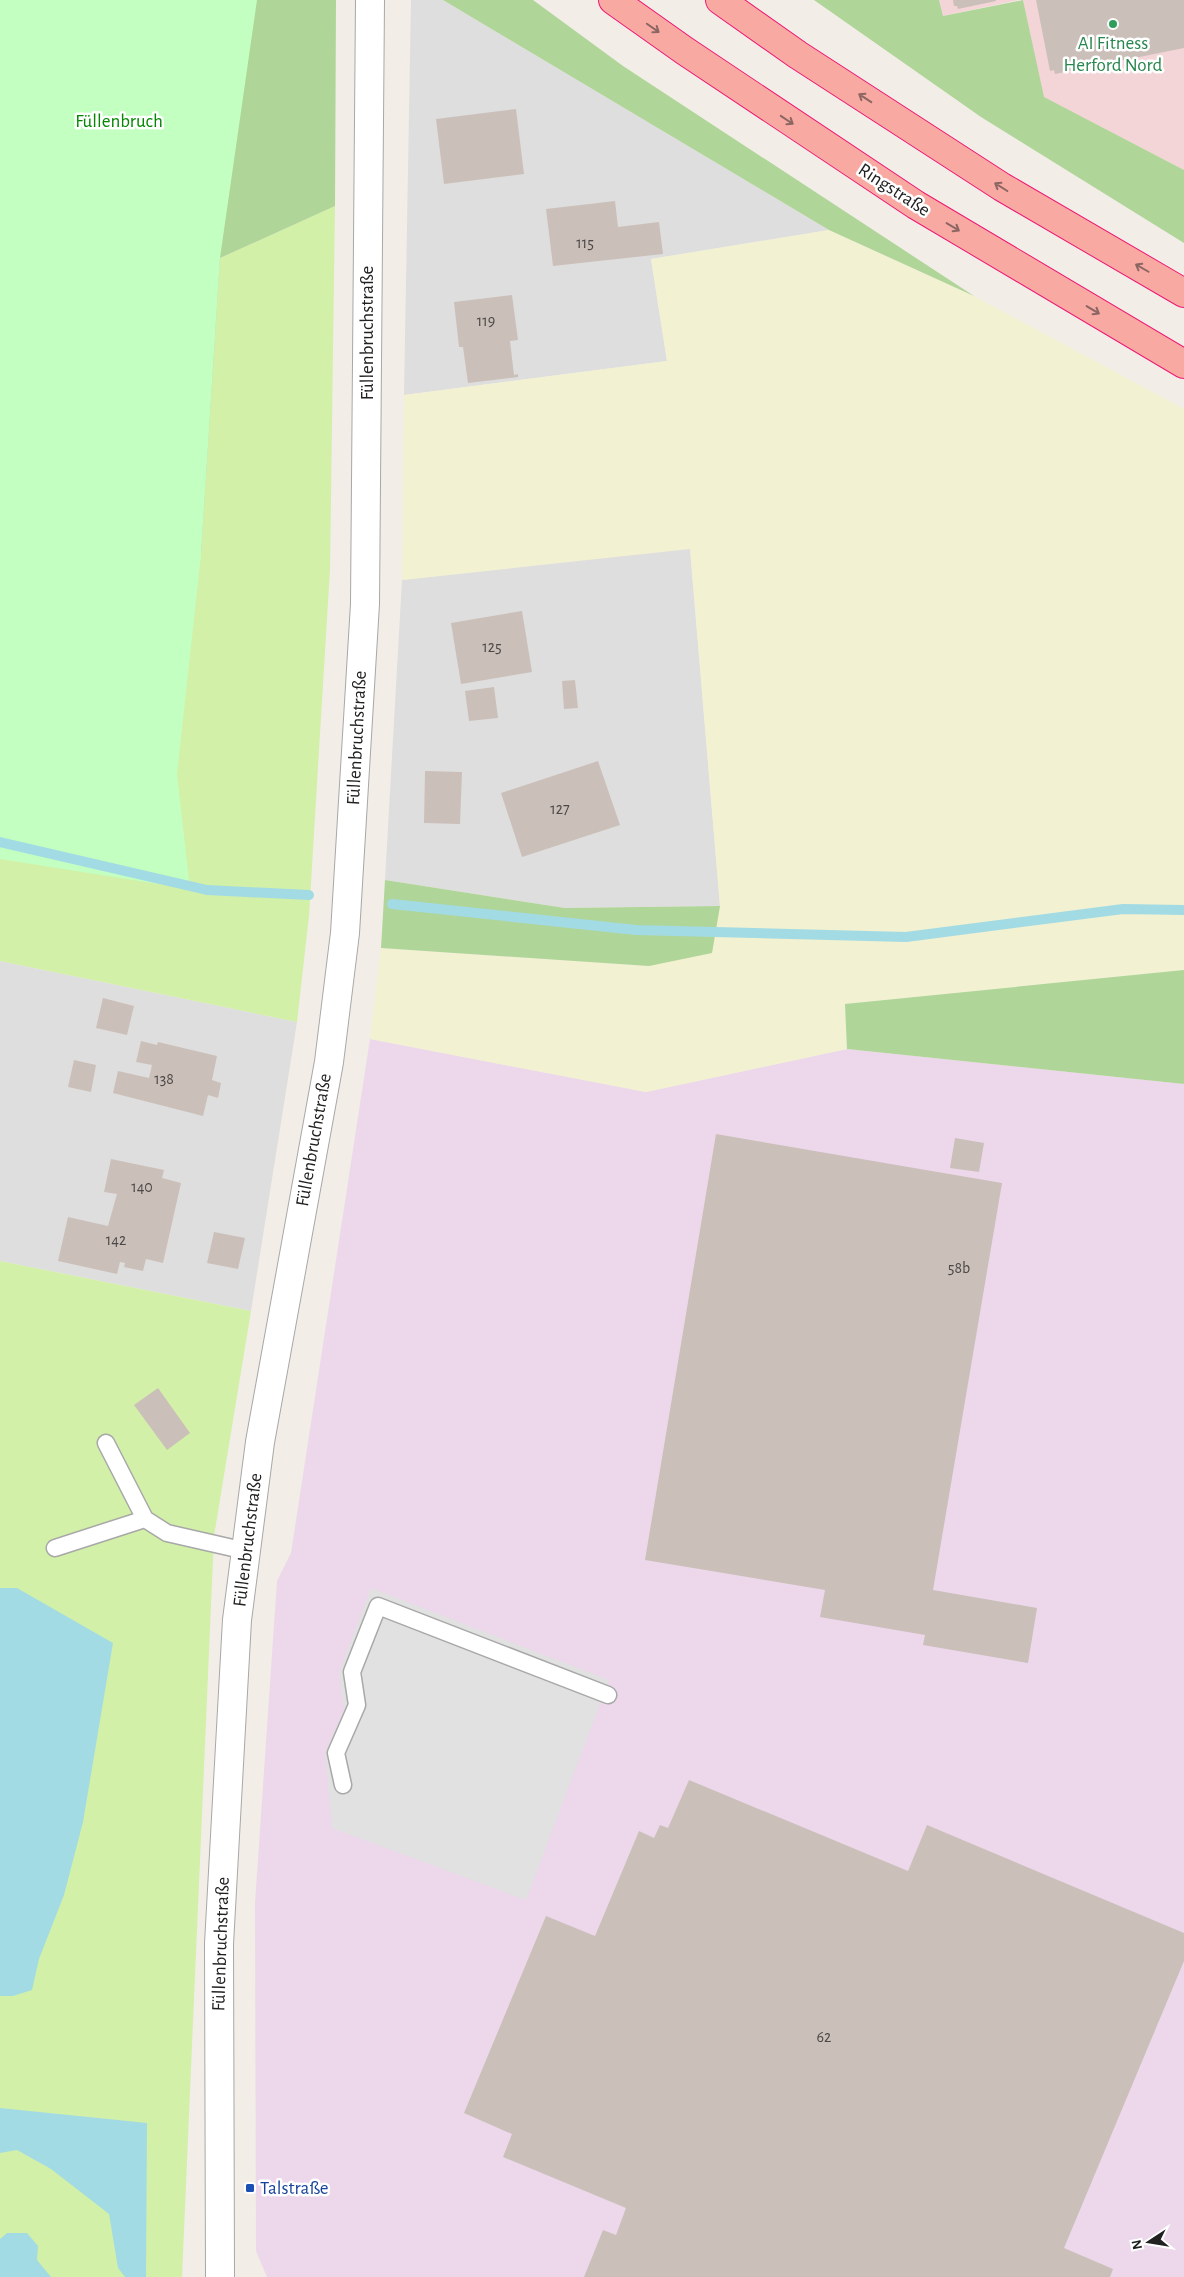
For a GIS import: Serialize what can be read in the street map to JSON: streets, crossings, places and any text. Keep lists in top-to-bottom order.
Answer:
{
  "streets": {
    "highway": ["Ringstraße"],
    "street": ["Füllenbruchstraße"]
  },
  "parks": ["Füllenbruch"],
  "places": {
    "other": ["AI Fitness Herford Nord"],
    "transit": ["Talstraße"]
  },
  "house_numbers": [
    "115",
    "119",
    "125",
    "127",
    "138",
    "140",
    "142",
    "58b",
    "62"
  ],
  "north": "left"
}
